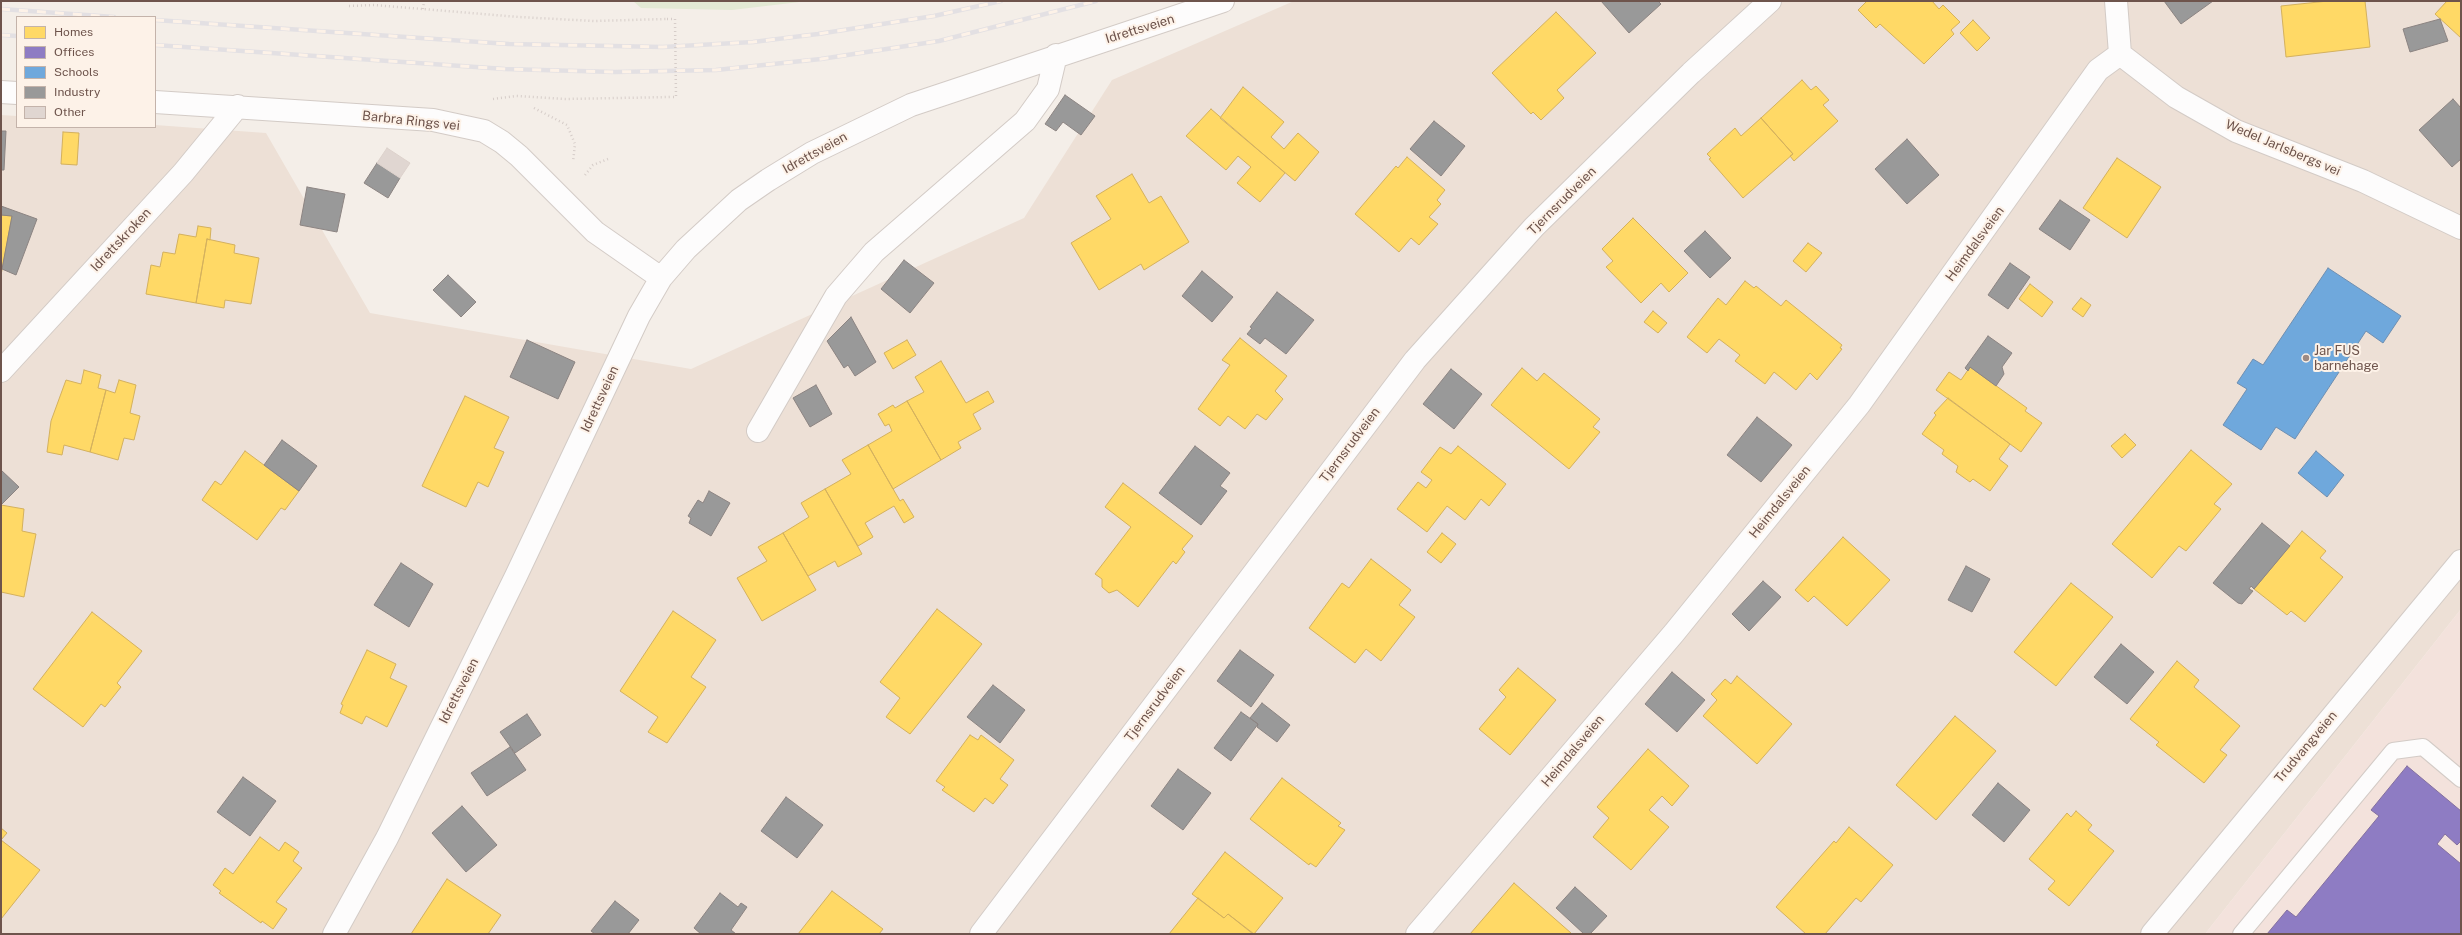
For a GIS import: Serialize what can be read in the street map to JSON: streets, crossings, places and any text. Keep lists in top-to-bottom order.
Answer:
{
  "streets": {
    "street": [
      "Idrettsveien",
      "Barbra Rings vei",
      "Wedel Jarlsbergs vei",
      "Tjernsrudveien",
      "Idrettskroken",
      "Heimdalsveien",
      "Trudvangveien"
    ]
  },
  "crossings": [
    ["Idrettsveien", "Barbra Rings vei"],
    ["Barbra Rings vei", "Idrettskroken"],
    ["Wedel Jarlsbergs vei", "Heimdalsveien"]
  ],
  "places": ["Jar FUS barnehage"],
  "legend": [
    "Homes",
    "Offices",
    "Schools",
    "Industry",
    "Other"
  ]
}
